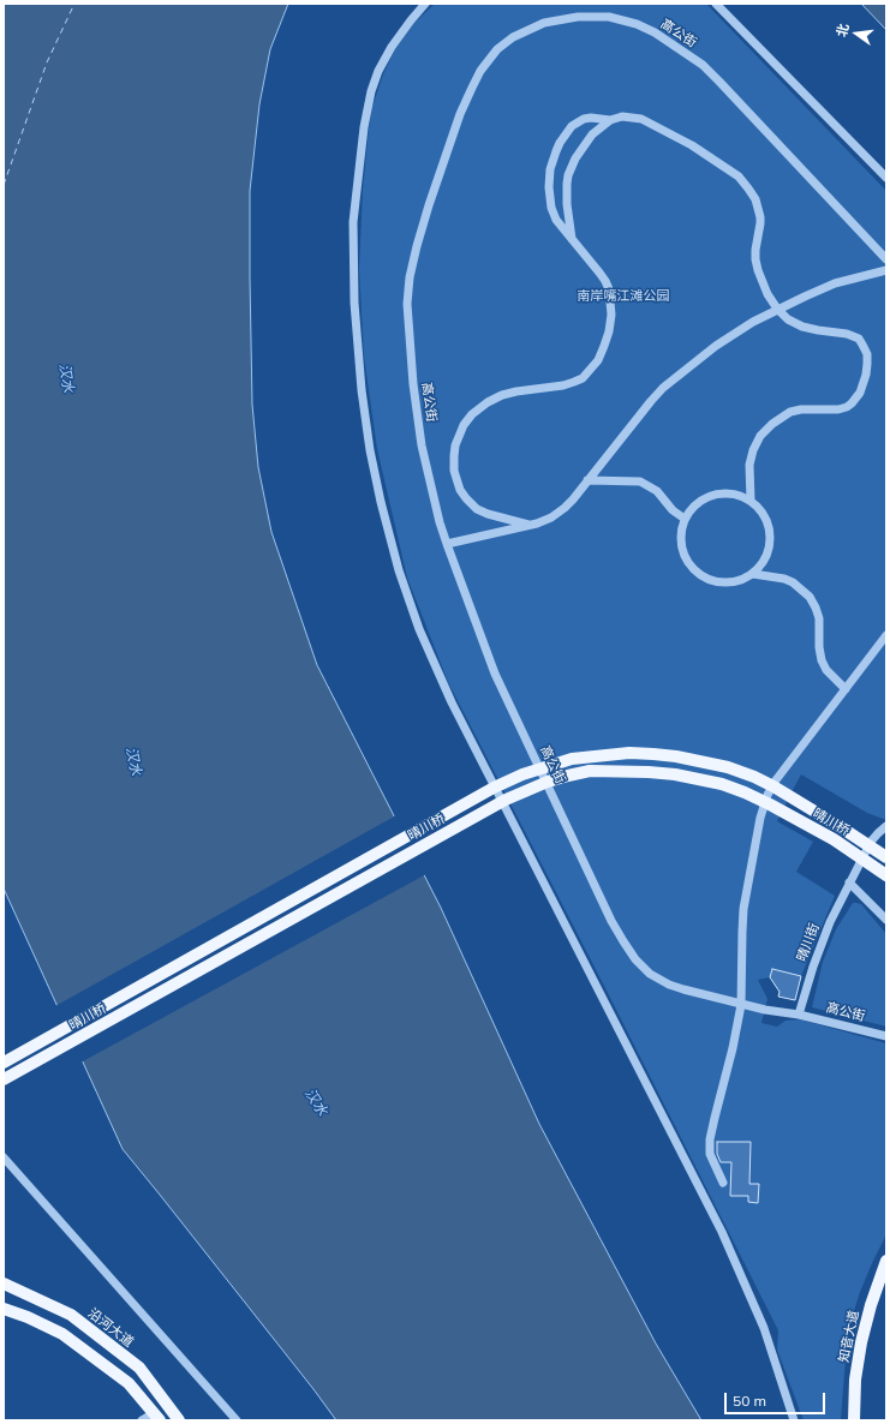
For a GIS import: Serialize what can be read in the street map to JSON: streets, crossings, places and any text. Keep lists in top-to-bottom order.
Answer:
{
  "streets": {
    "main road": ["晴川桥", "沿河大道", "知音大道"],
    "street": ["高公街", "晴川街"]
  },
  "crossings": [
    ["高公街", "晴川街"]
  ],
  "water": ["汉水"],
  "parks": ["南岸嘴江滩公园"],
  "scale_bar": "50 m",
  "north": "left"
}
